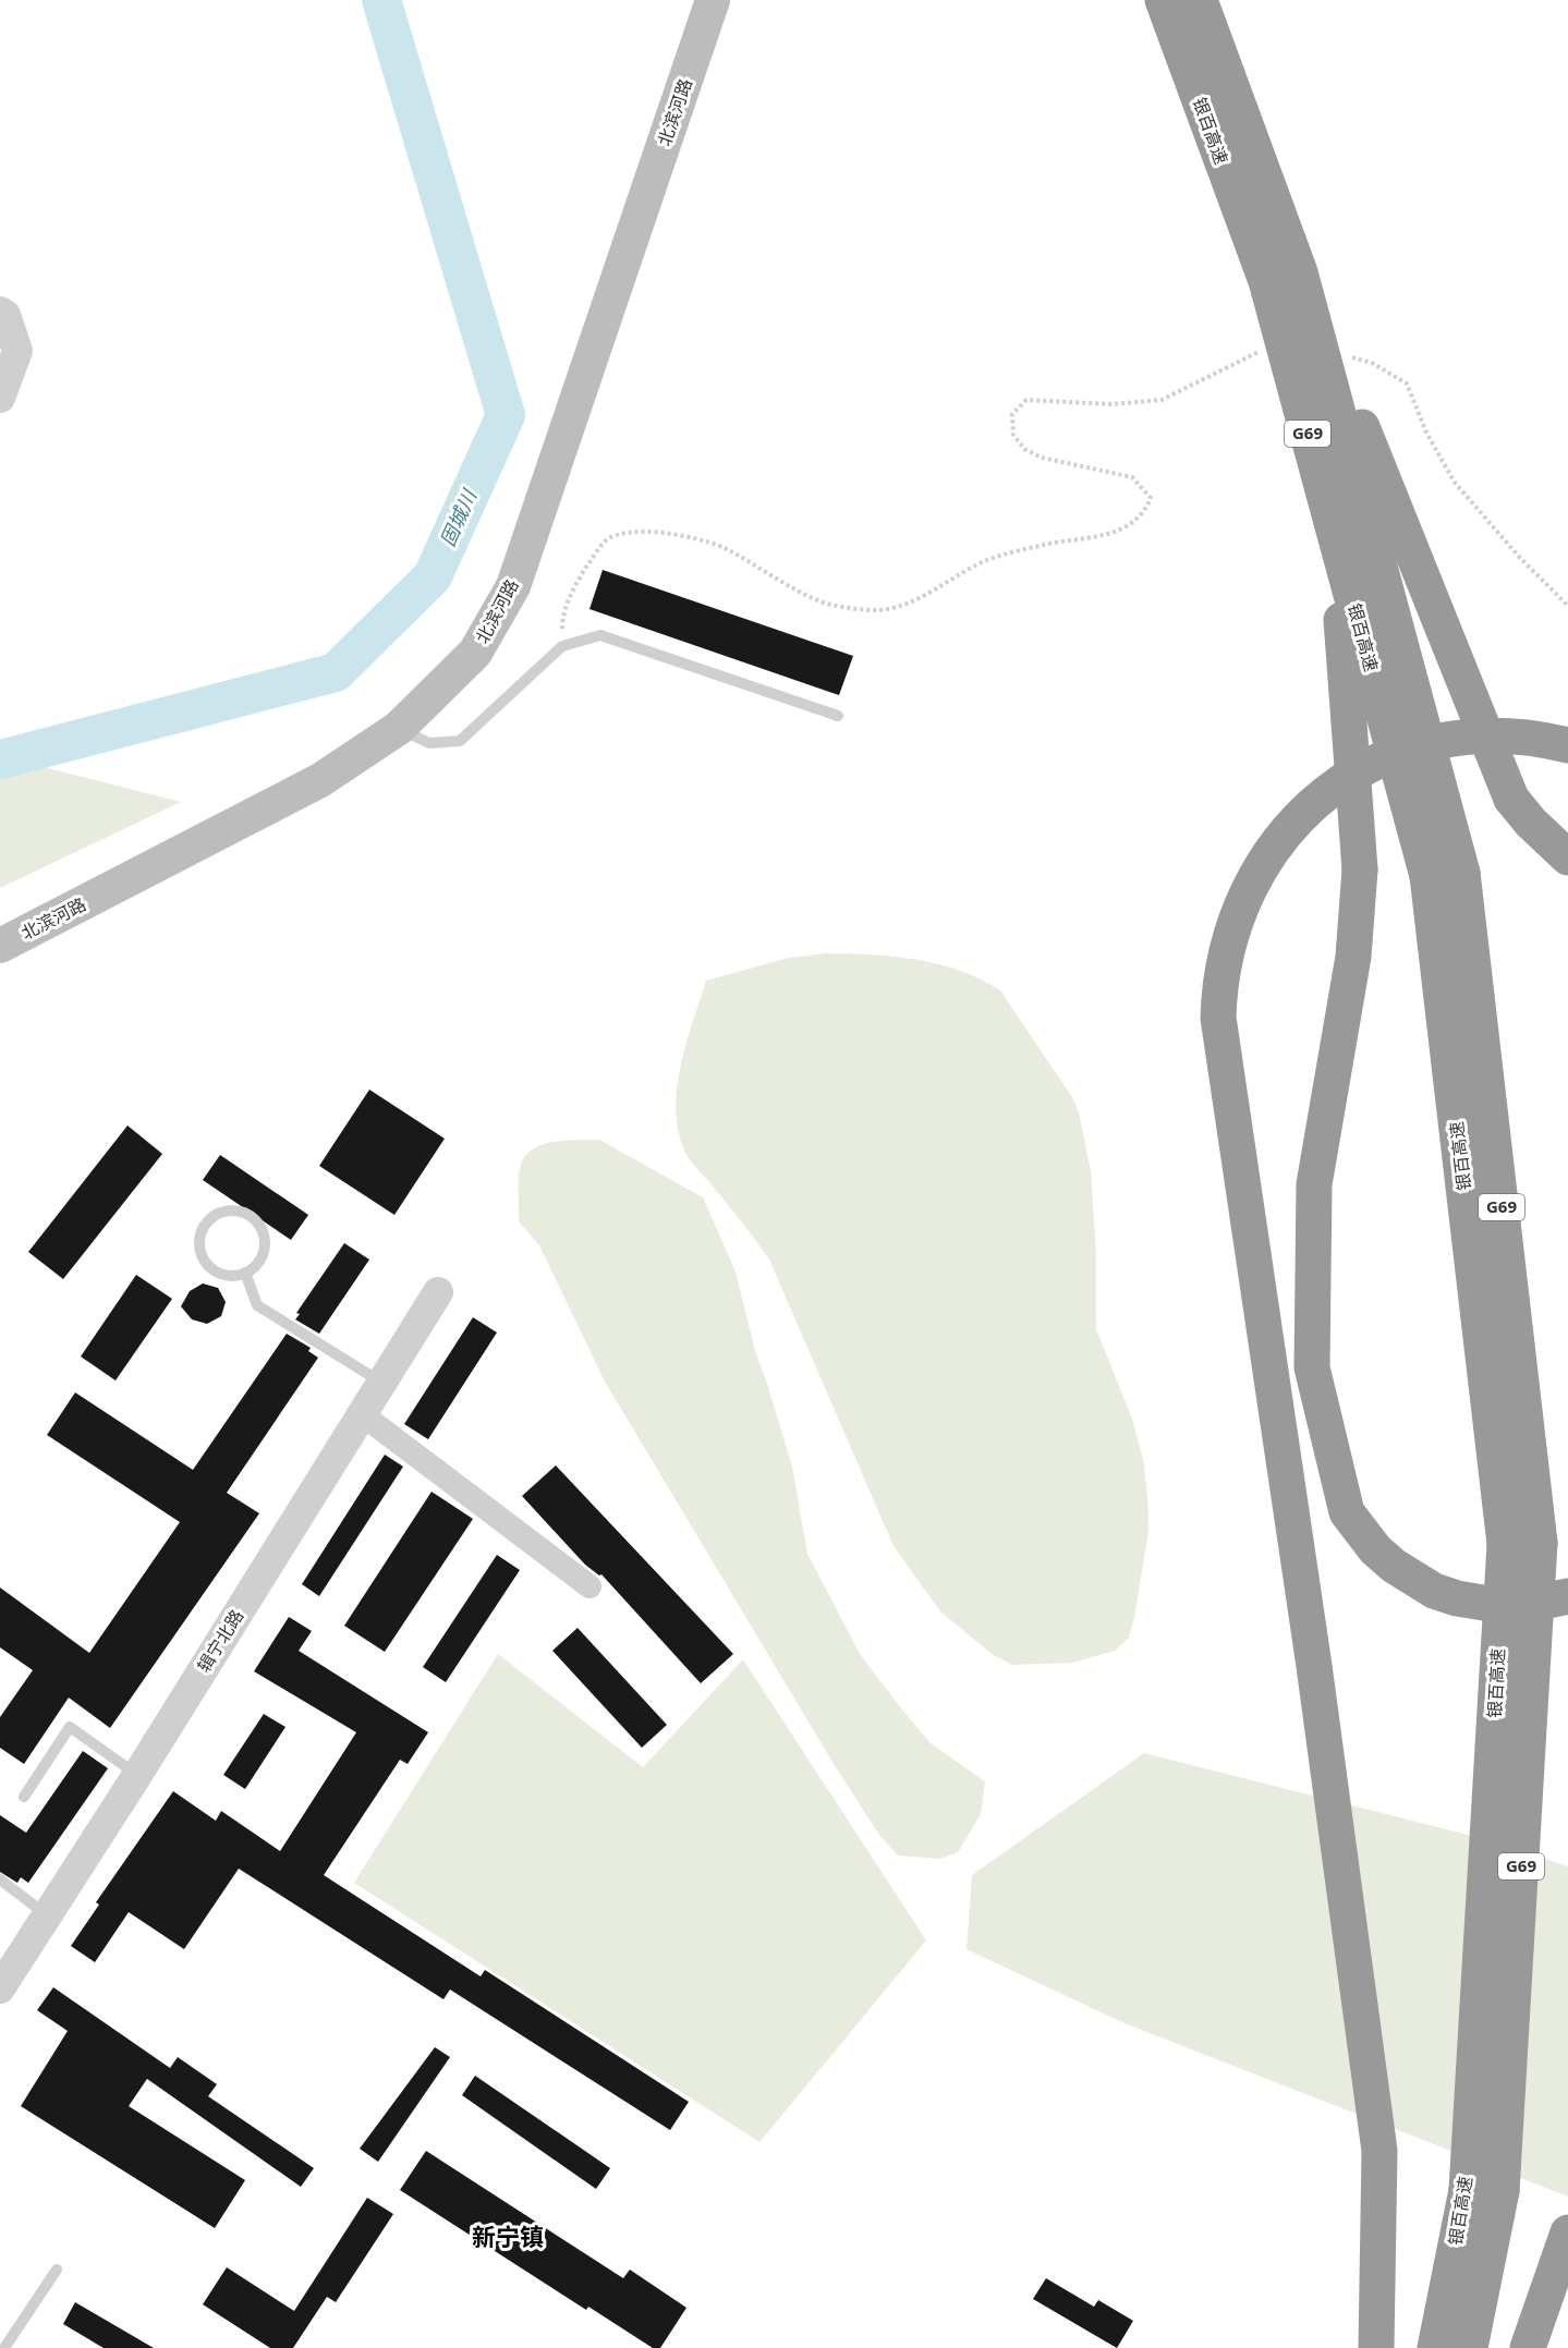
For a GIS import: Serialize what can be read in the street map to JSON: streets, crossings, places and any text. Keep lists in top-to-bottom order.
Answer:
{
  "streets": {
    "highway": ["银百高速", "G69"],
    "main road": ["北滨河路"],
    "street": ["辑宁北路"]
  },
  "districts": ["新宁镇"],
  "water": ["固城川"]
}
